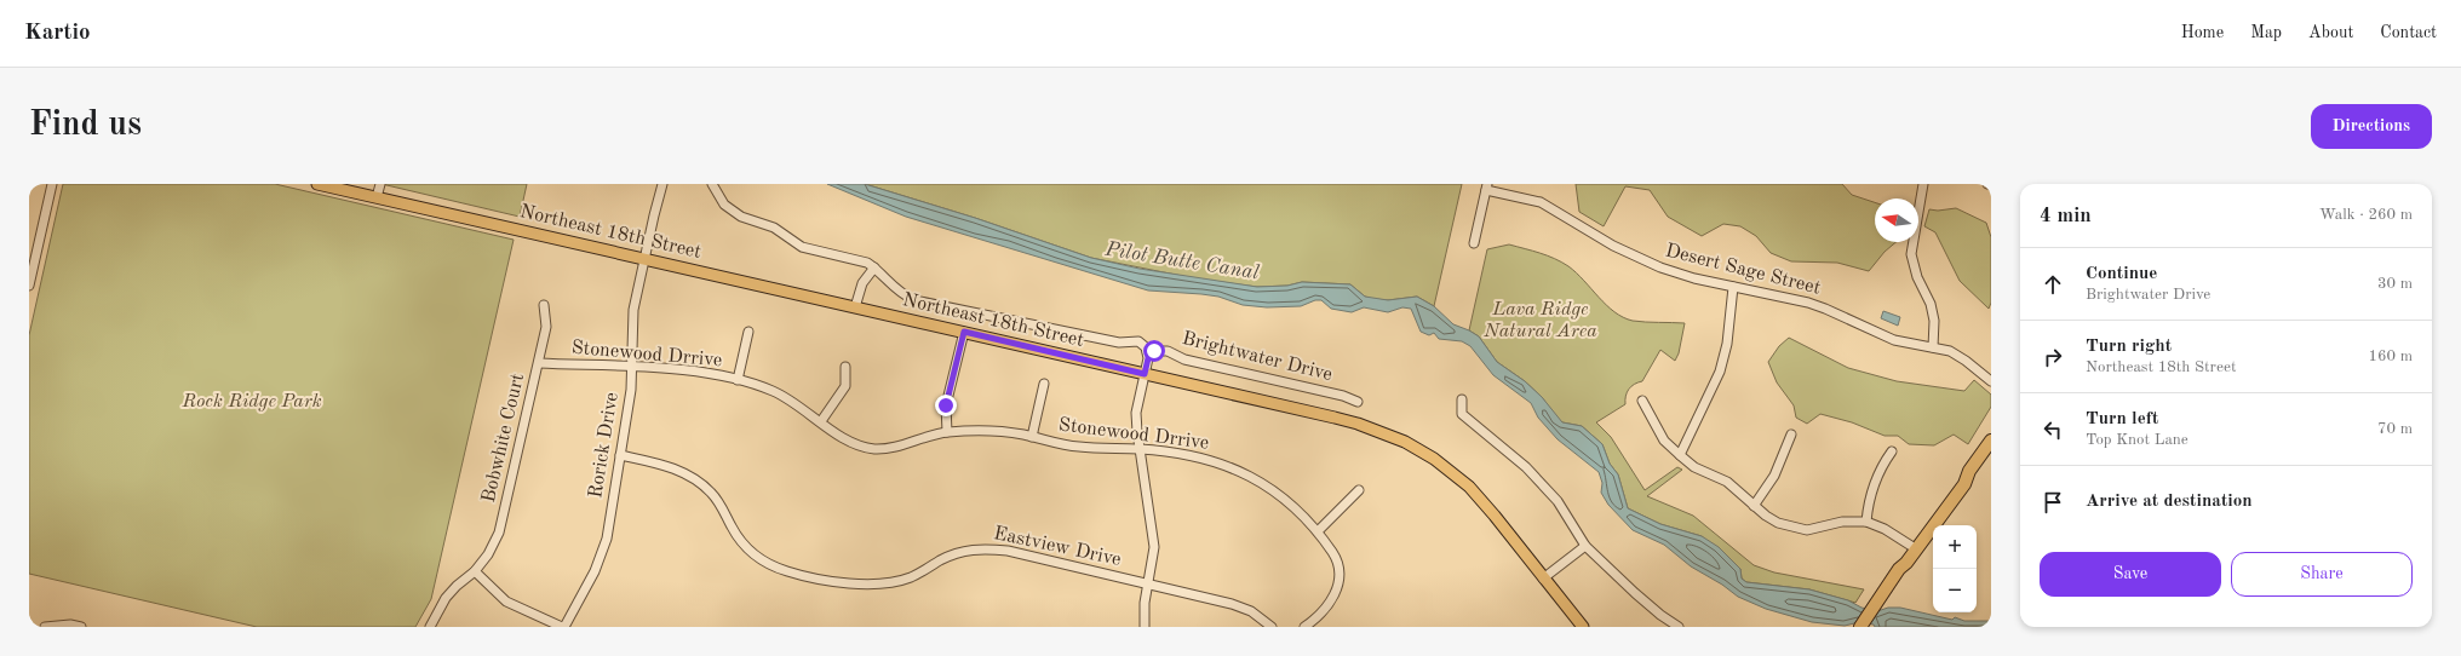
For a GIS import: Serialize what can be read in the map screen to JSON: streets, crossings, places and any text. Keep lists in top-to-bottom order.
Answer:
{
  "streets": {
    "main road": ["Northeast 18th Street"],
    "street": [
      "Desert Sage Street",
      "Stonewood Drrive",
      "Brightwater Drive",
      "Bobwhite Court",
      "Rorick Drive",
      "Eastview Drive"
    ]
  },
  "crossings": [
    ["Northeast 18th Street", "Rorick Drive"],
    ["Stonewood Drrive", "Bobwhite Court"],
    ["Stonewood Drrive", "Rorick Drive"],
    ["Rorick Drive", "Eastview Drive"]
  ],
  "water": ["Pilot Butte Canal"],
  "parks": ["Lava Ridge Natural Area", "Rock Ridge Park"],
  "north": "left",
  "page": {
    "header": "Kartio",
    "nav": [
      "Home",
      "Map",
      "About",
      "Contact"
    ],
    "buttons": [
      "Directions",
      ["Save", "Share"]
    ],
    "title": "Find us",
    "heading": ["4 min", "Walk · 260 m"],
    "list": [
      ["Continue", "Brightwater Drive", "30 m"],
      ["Turn right", "Northeast 18th Street", "160 m"],
      ["Turn left", "Top Knot Lane", "70 m"],
      "Arrive at destination"
    ],
    "map_buttons": ["+", "−"]
  }
}
